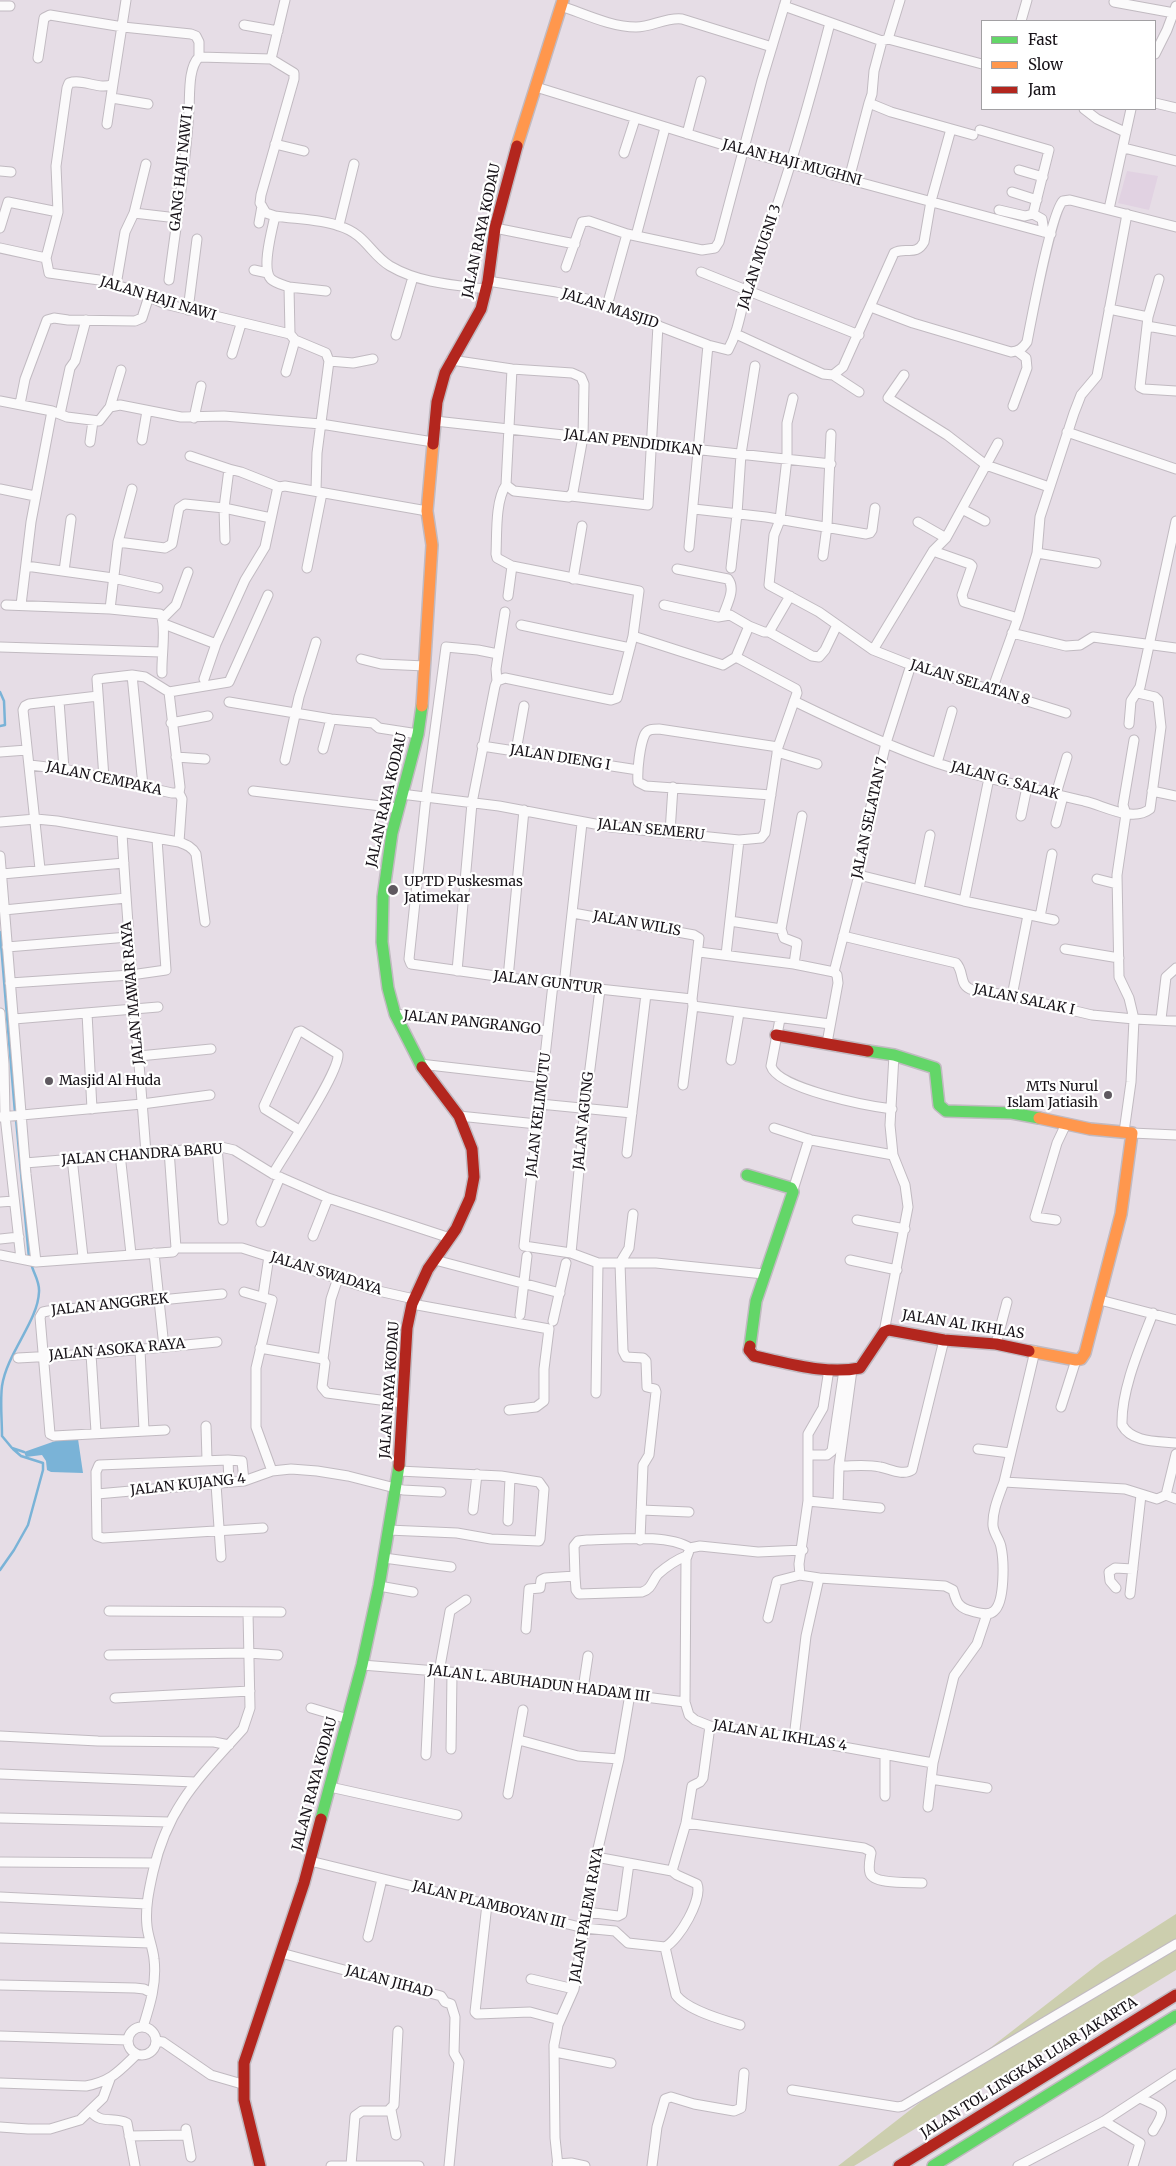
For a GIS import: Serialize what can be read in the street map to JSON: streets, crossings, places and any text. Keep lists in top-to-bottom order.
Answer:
{
  "streets": {
    "main road": ["JALAN RAYA KODAU", "JALAN AL IKHLAS", "JALAN TOL LINGKAR LUAR JAKARTA"],
    "street": [
      "JALAN HAJI MUGHNI",
      "GANG HAJI NAWI 1",
      "JALAN MUGNI 3",
      "JALAN HAJI NAWI",
      "JALAN MASJID",
      "JALAN PENDIDIKAN",
      "JALAN SELATAN 8",
      "JALAN DIENG I",
      "JALAN CEMPAKA",
      "JALAN G. SALAK",
      "JALAN SELATAN 7",
      "JALAN SEMERU",
      "JALAN WILIS",
      "JALAN GUNTUR",
      "JALAN MAWAR RAYA",
      "JALAN SALAK I",
      "JALAN PANGRANGO",
      "JALAN KELIMUTU",
      "JALAN AGUNG",
      "JALAN CHANDRA BARU",
      "JALAN SWADAYA",
      "JALAN ANGGREK",
      "JALAN ASOKA RAYA",
      "JALAN KUJANG 4",
      "JALAN L. ABUHADUN HADAM III",
      "JALAN AL IKHLAS 4",
      "JALAN PLAMBOYAN III",
      "JALAN PALEM RAYA",
      "JALAN JIHAD"
    ]
  },
  "crossings": [
    ["JALAN HAJI MUGHNI", "JALAN RAYA KODAU"],
    ["JALAN HAJI MUGHNI", "JALAN MUGNI 3"],
    ["JALAN RAYA KODAU", "JALAN MASJID"],
    ["JALAN RAYA KODAU", "JALAN PENDIDIKAN"],
    ["JALAN RAYA KODAU", "JALAN SEMERU"],
    ["JALAN RAYA KODAU", "JALAN PANGRANGO"],
    ["JALAN RAYA KODAU", "JALAN CHANDRA BARU"],
    ["JALAN RAYA KODAU", "JALAN SWADAYA"],
    ["JALAN RAYA KODAU", "JALAN KUJANG 4"],
    ["JALAN RAYA KODAU", "JALAN L. ABUHADUN HADAM III"],
    ["JALAN RAYA KODAU", "JALAN PLAMBOYAN III"],
    ["JALAN RAYA KODAU", "JALAN JIHAD"],
    ["JALAN MUGNI 3", "JALAN MASJID"],
    ["JALAN SELATAN 8", "JALAN SELATAN 7"],
    ["JALAN G. SALAK", "JALAN SELATAN 7"],
    ["JALAN SELATAN 7", "JALAN GUNTUR"],
    ["JALAN SELATAN 7", "JALAN SALAK I"],
    ["JALAN SEMERU", "JALAN GUNTUR"],
    ["JALAN GUNTUR", "JALAN KELIMUTU"],
    ["JALAN GUNTUR", "JALAN AGUNG"],
    ["JALAN MAWAR RAYA", "JALAN CHANDRA BARU"],
    ["JALAN PANGRANGO", "JALAN KELIMUTU"],
    ["JALAN KELIMUTU", "JALAN AGUNG"],
    ["JALAN ANGGREK", "JALAN ASOKA RAYA"],
    ["JALAN L. ABUHADUN HADAM III", "JALAN AL IKHLAS 4"],
    ["JALAN L. ABUHADUN HADAM III", "JALAN PALEM RAYA"],
    ["JALAN PLAMBOYAN III", "JALAN PALEM RAYA"]
  ],
  "places": ["UPTD Puskesmas Jatimekar", "Masjid Al Huda", "MTs Nurul Islam Jatiasih"],
  "legend": ["Fast", "Slow", "Jam"]
}
